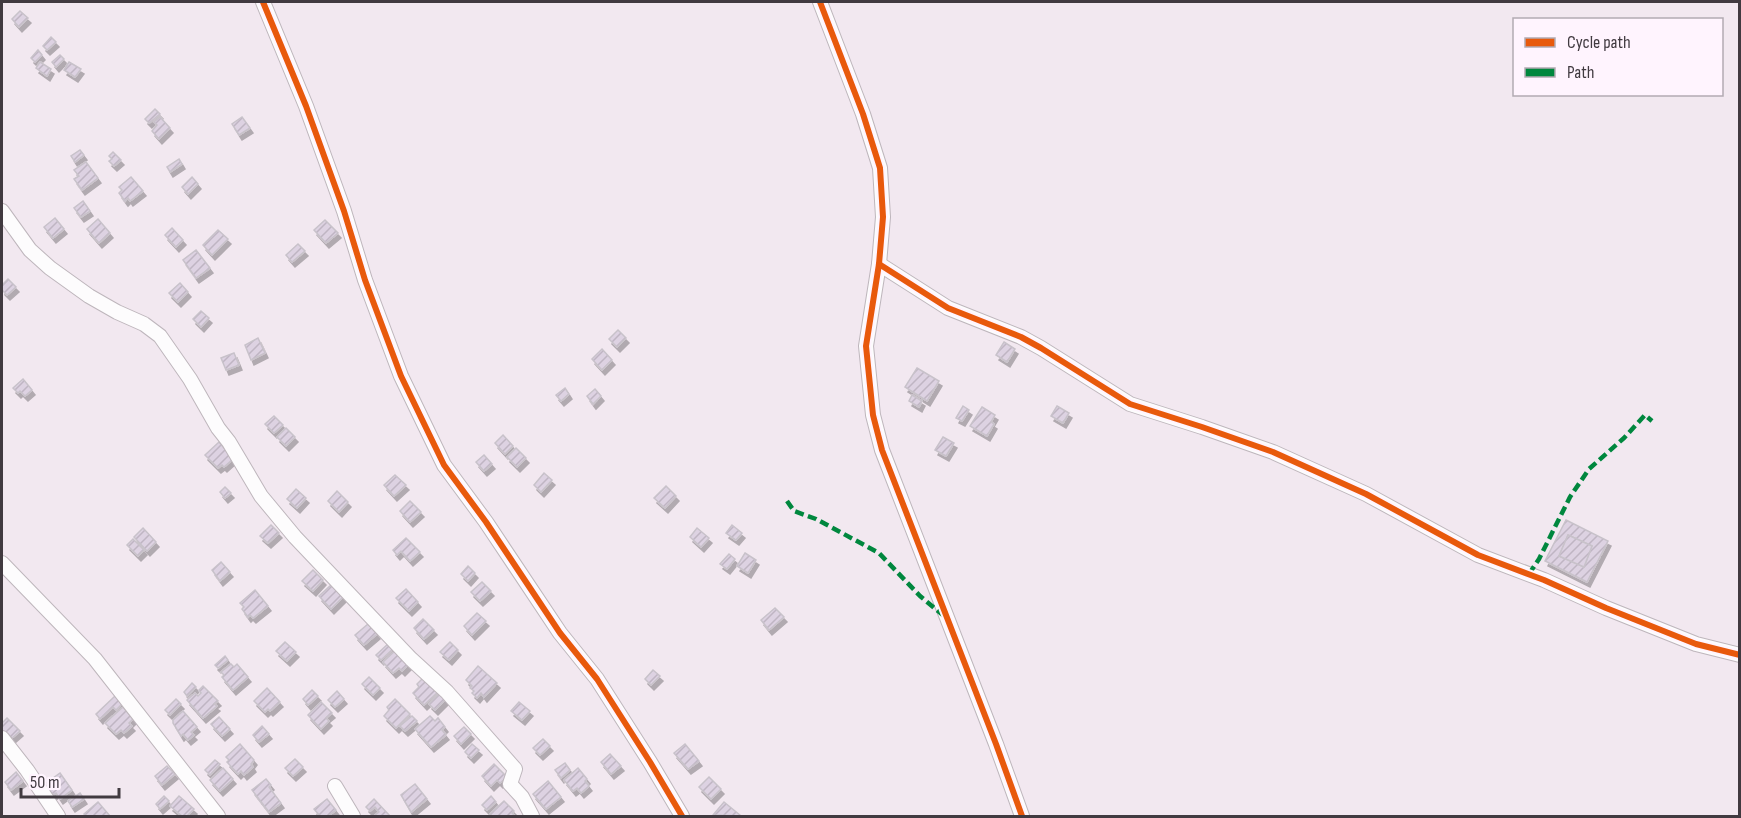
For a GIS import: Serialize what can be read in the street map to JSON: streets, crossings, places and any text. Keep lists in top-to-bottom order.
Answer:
{
  "legend": ["Cycle path", "Path"],
  "scale_bar": "50 m"
}
